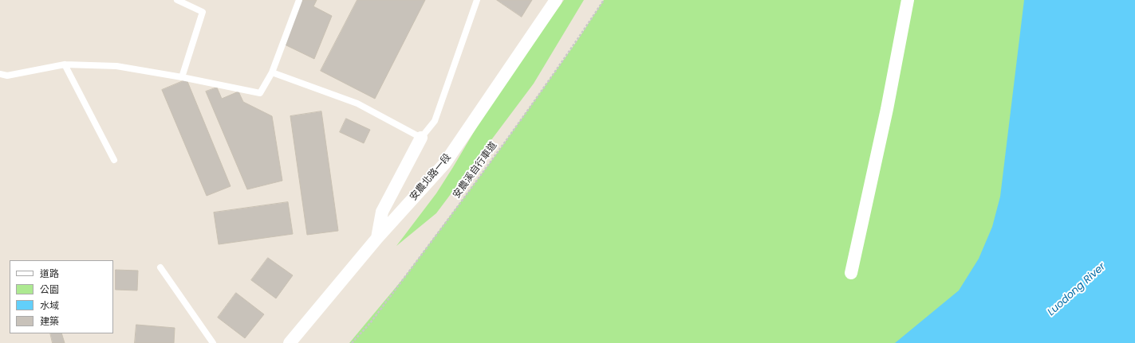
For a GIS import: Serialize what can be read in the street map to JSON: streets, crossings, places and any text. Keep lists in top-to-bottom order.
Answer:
{
  "streets": {
    "street": ["安農北路一段"],
    "path": ["安農溪自行車道"]
  },
  "water": ["Luodong River"],
  "legend": [
    "道路",
    "公園",
    "水域",
    "建築"
  ]
}
